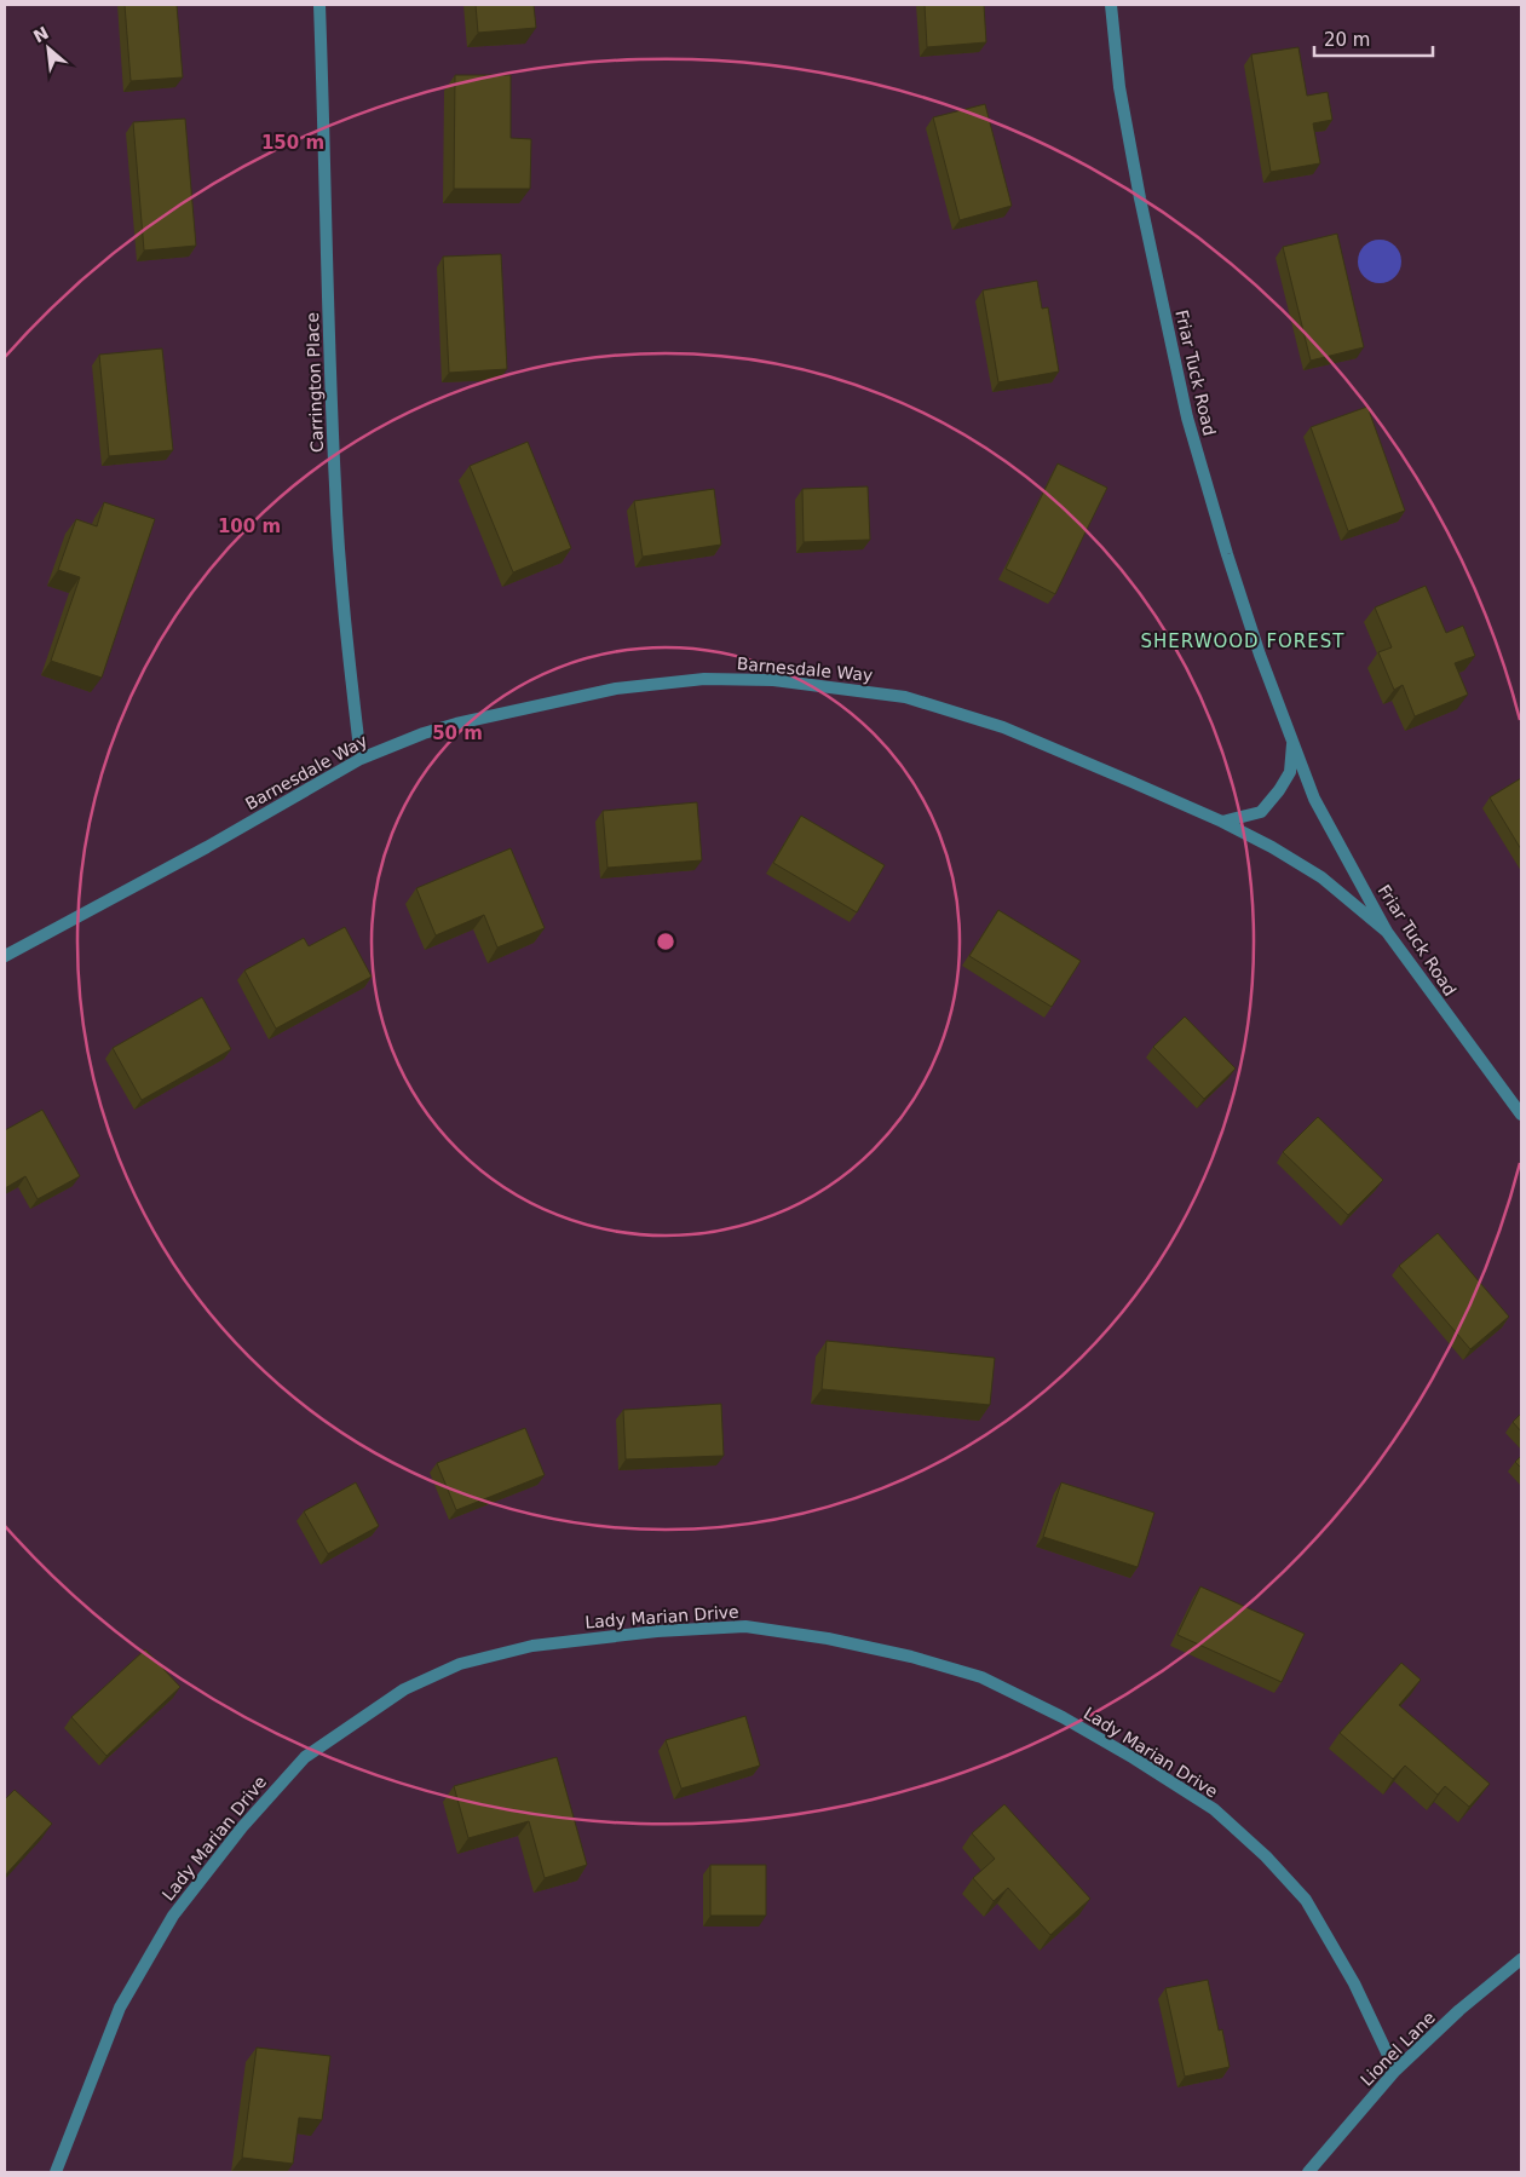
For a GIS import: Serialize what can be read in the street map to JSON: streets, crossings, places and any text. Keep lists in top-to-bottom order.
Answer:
{
  "streets": {
    "street": [
      "Friar Tuck Road",
      "Carrington Place",
      "Barnesdale Way",
      "Lady Marian Drive",
      "Lionel Lane"
    ]
  },
  "crossings": [
    ["Friar Tuck Road", "Barnesdale Way"],
    ["Carrington Place", "Barnesdale Way"],
    ["Lady Marian Drive", "Lionel Lane"]
  ],
  "districts": ["SHERWOOD FOREST"],
  "scale_bar": "20 m",
  "north": "top left",
  "rings": ["150 m", "100 m", "50 m"]
}
